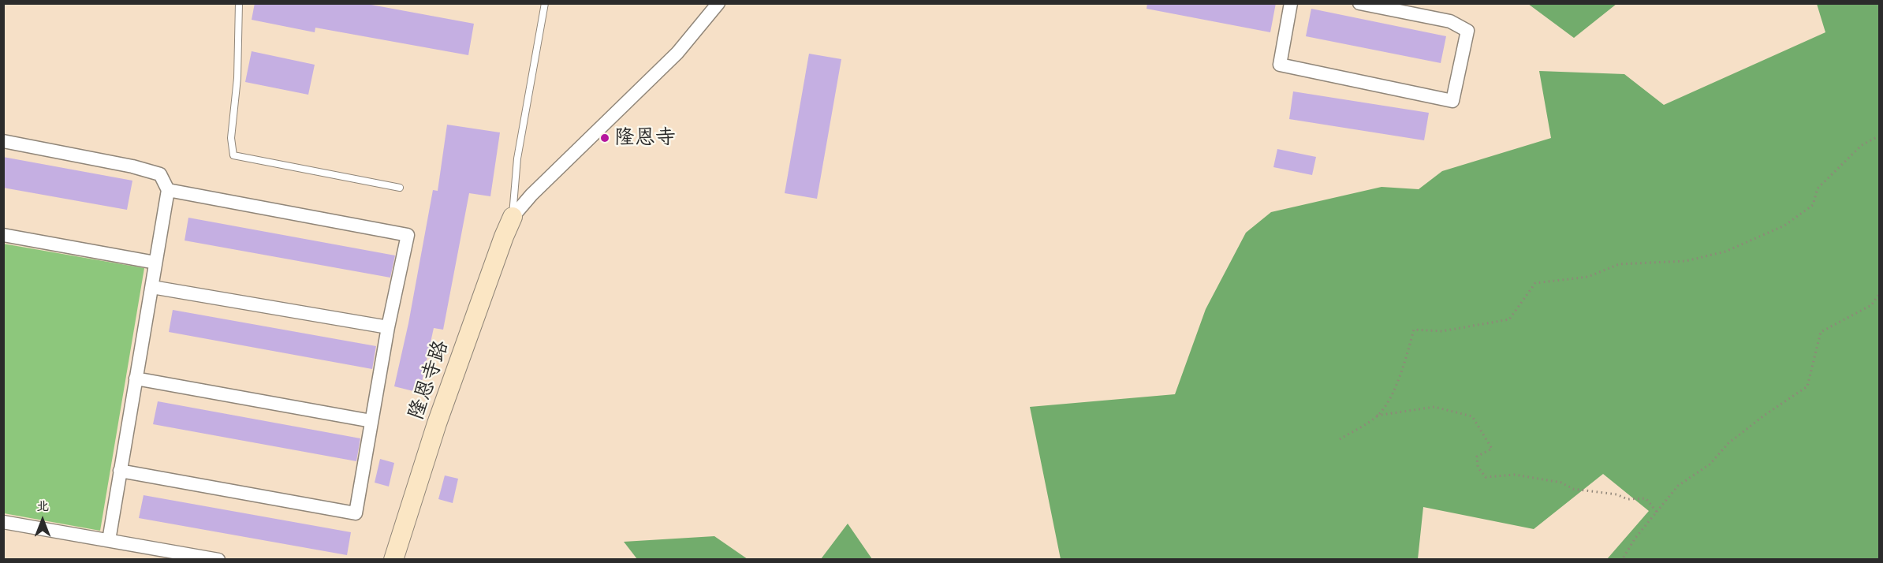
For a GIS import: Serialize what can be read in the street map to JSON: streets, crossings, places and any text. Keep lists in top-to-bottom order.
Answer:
{
  "streets": {
    "street": ["隆恩寺路"]
  },
  "places": ["隆恩寺"],
  "north": "top"
}
